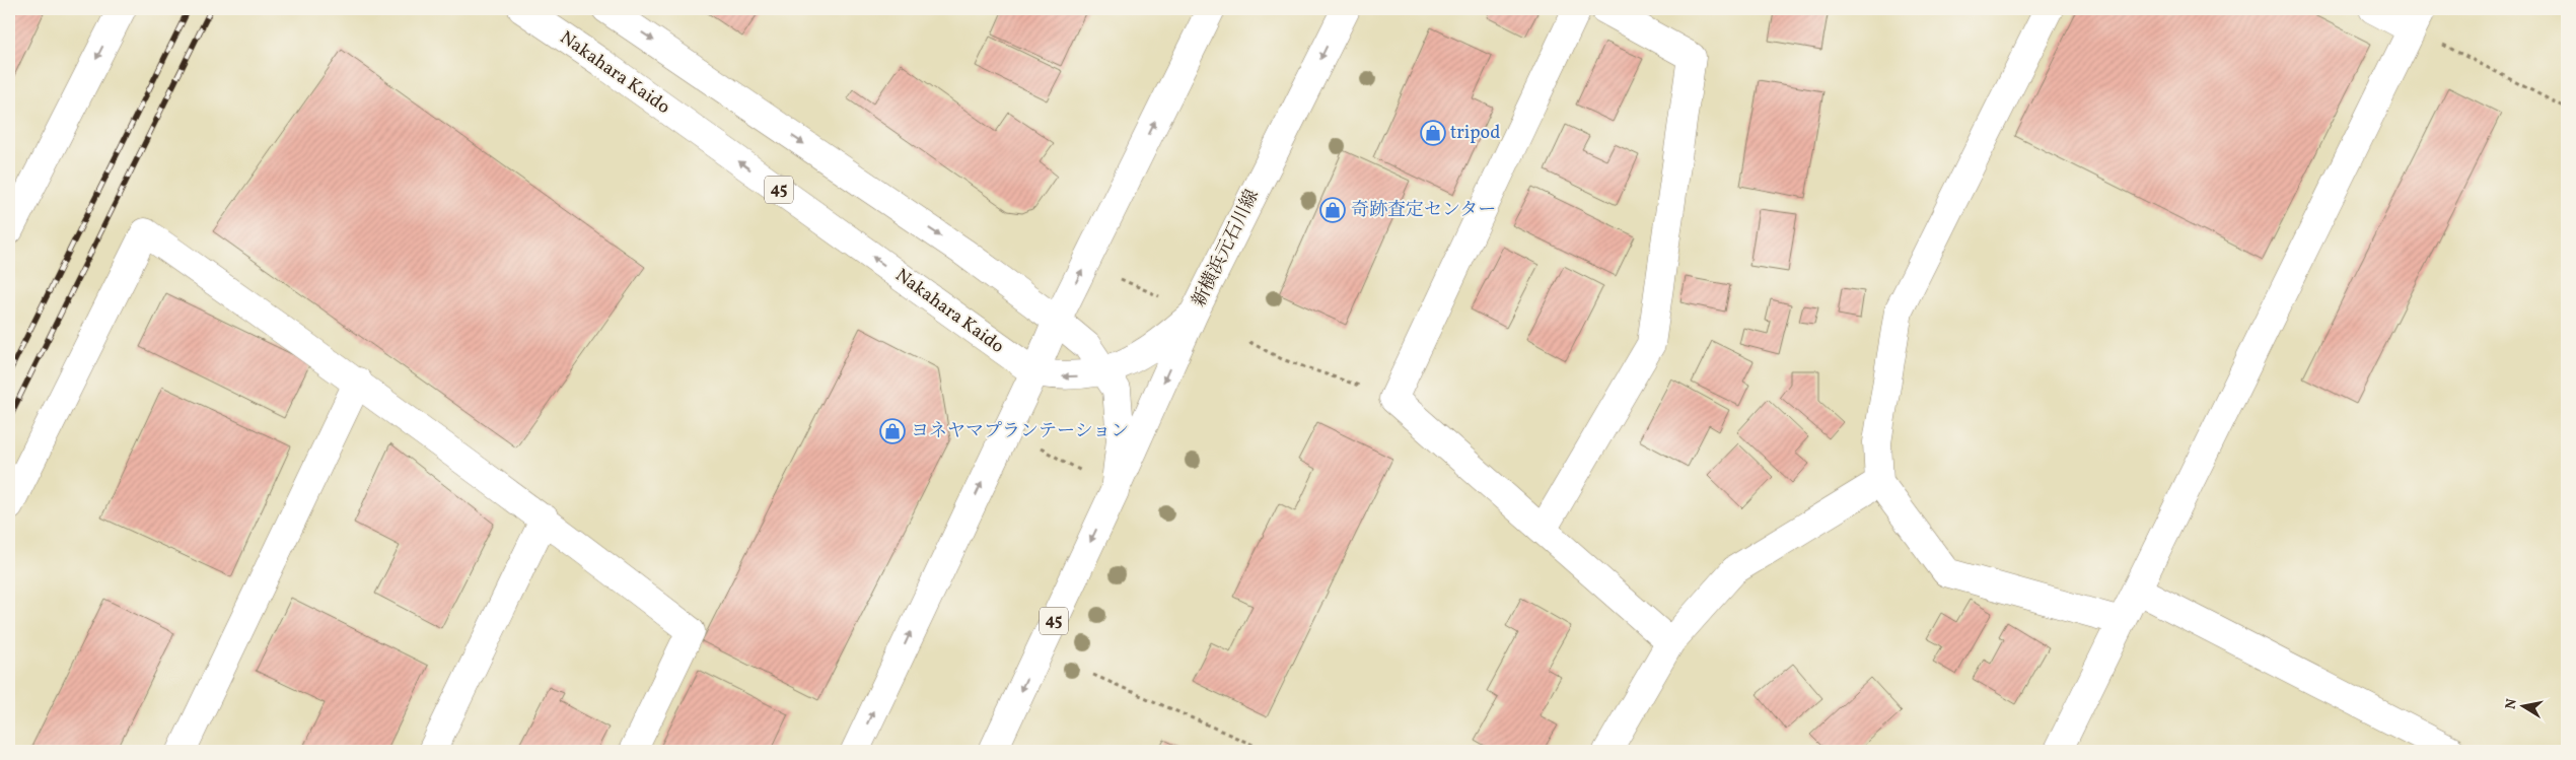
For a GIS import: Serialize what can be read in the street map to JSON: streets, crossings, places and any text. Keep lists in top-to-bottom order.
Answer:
{
  "streets": {
    "street": ["Nakahara Kaido", "45", "新横浜元石川線"]
  },
  "crossings": [
    ["45", "新横浜元石川線"]
  ],
  "places": {
    "shop": ["tripod", "奇跡査定センター", "ヨネヤマプランテーション"]
  },
  "north": "left"
}
